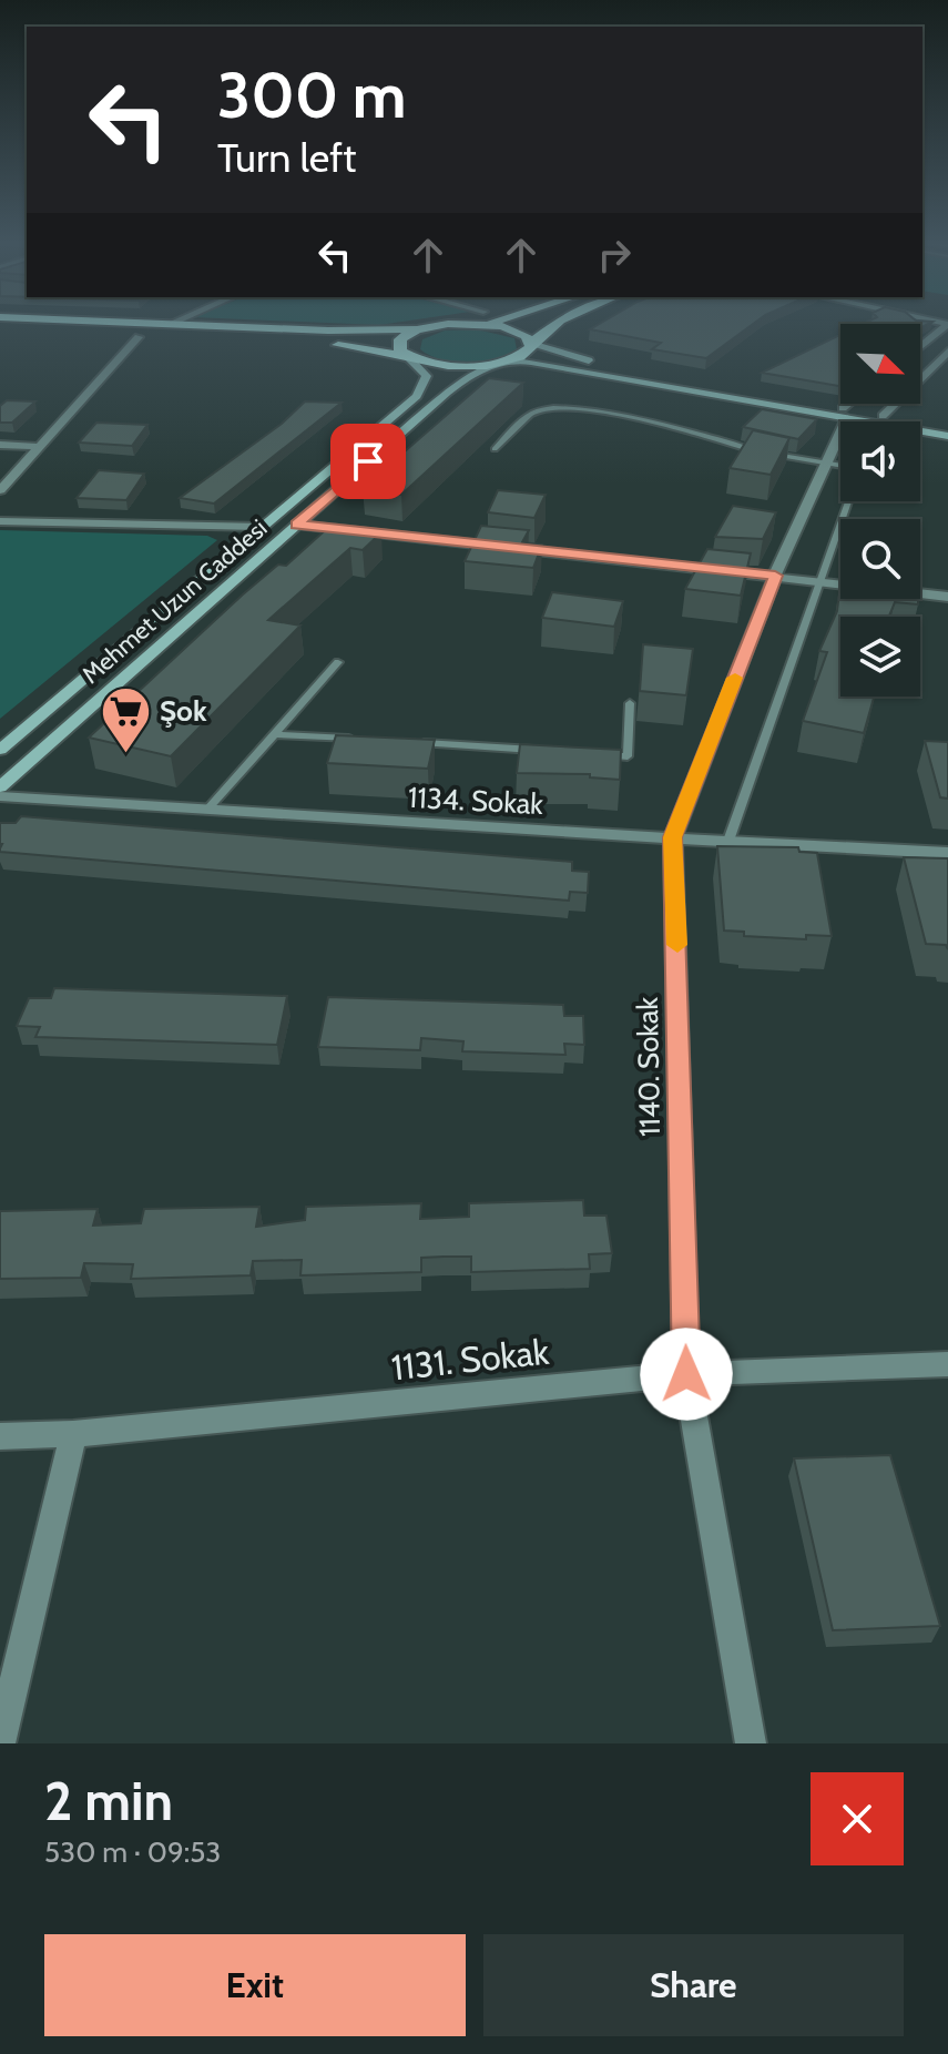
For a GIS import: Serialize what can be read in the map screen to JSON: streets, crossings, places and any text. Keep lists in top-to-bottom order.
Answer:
{
  "streets": {
    "main road": ["Mehmet Uzun Caddesi"],
    "street": ["1134. Sokak", "1140. Sokak", "1131. Sokak"]
  },
  "crossings": [
    ["1134. Sokak", "1140. Sokak"],
    ["1140. Sokak", "1131. Sokak"]
  ],
  "places": {
    "supermarket": ["Şok"]
  },
  "north": "bottom right",
  "page": {
    "turn": ["300 m", "Turn left"],
    "heading": ["2 min", "530 m · 09:53"],
    "buttons": ["Exit", "Share"]
  }
}
